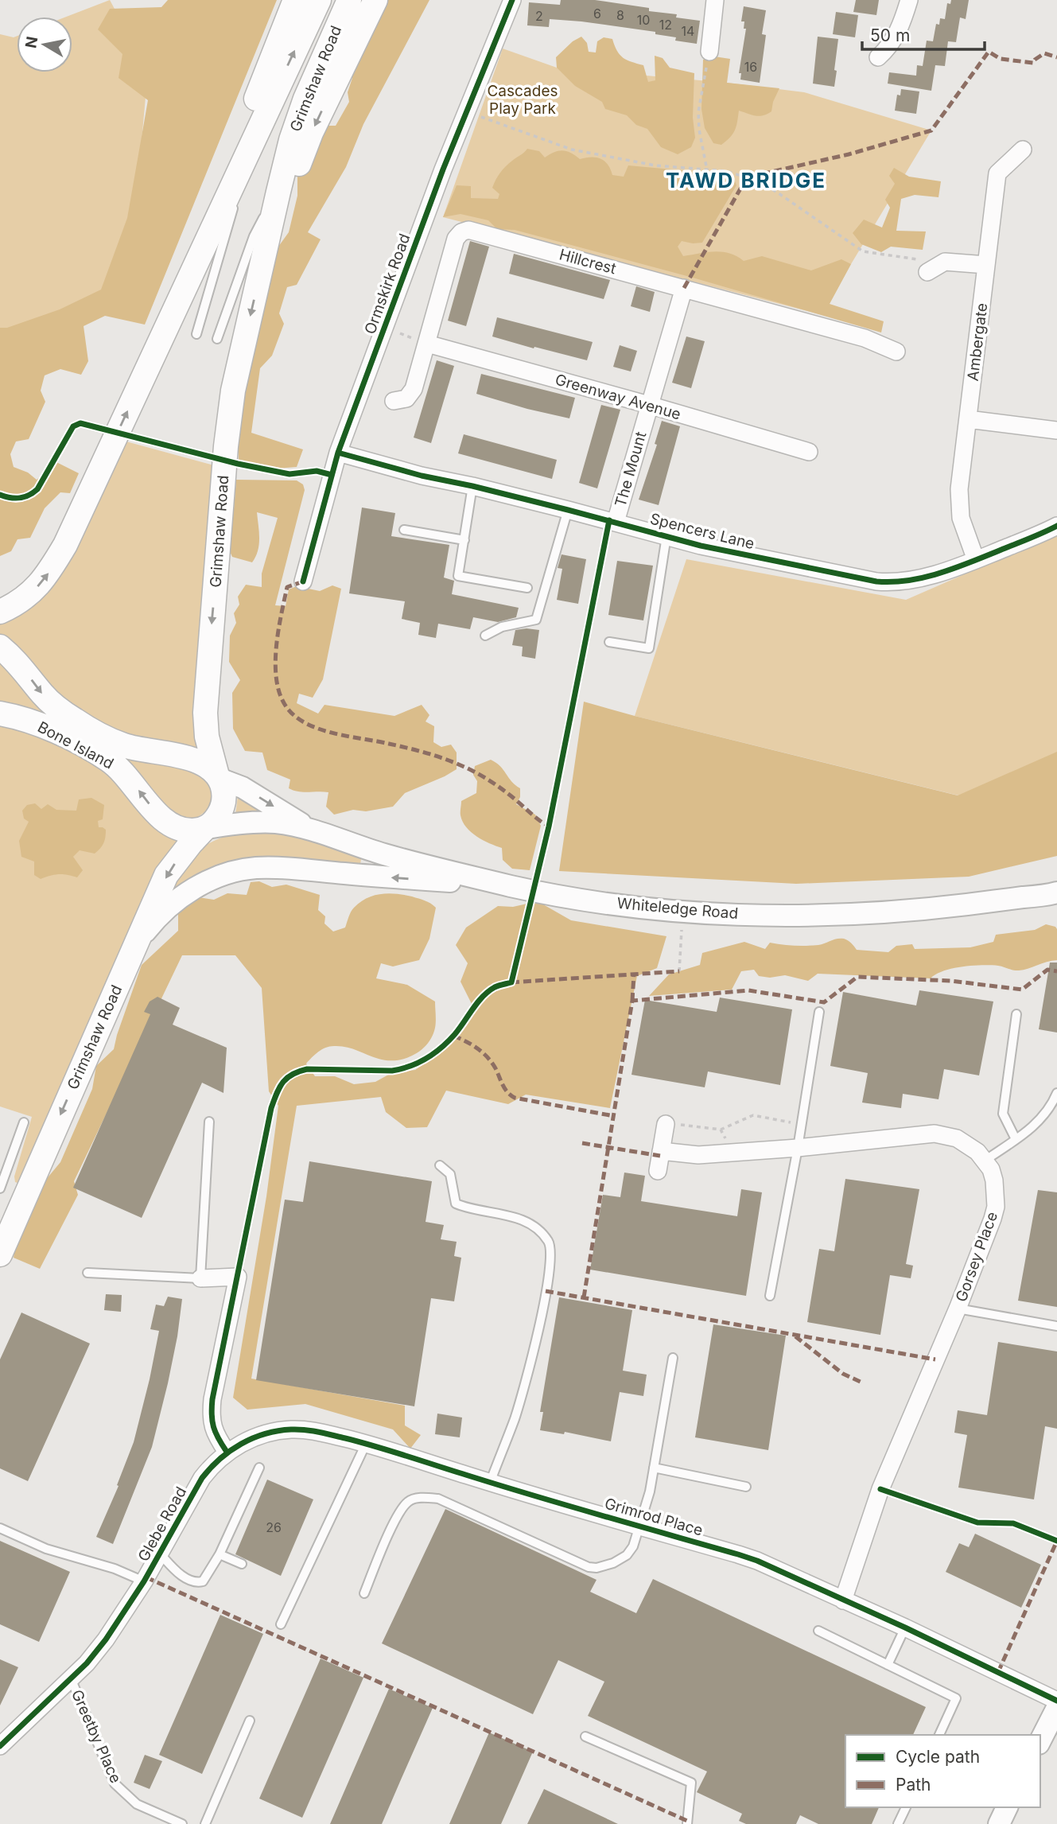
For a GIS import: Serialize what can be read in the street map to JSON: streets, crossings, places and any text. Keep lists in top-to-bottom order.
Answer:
{
  "streets": {
    "main road": ["Grimshaw Road", "Bone Island"],
    "street": [
      "Hillcrest",
      "Ormskirk Road",
      "Ambergate",
      "Greenway Avenue",
      "The Mount",
      "Spencers Lane",
      "Whiteledge Road",
      "Gorsey Place",
      "Grimrod Place",
      "Glebe Road"
    ],
    "lane": ["Greetby Place"]
  },
  "crossings": [
    ["Grimshaw Road", "Bone Island"],
    ["Grimshaw Road", "Whiteledge Road"],
    ["Hillcrest", "Greenway Avenue"],
    ["Hillcrest", "The Mount"],
    ["Ormskirk Road", "Spencers Lane"],
    ["Ambergate", "Spencers Lane"],
    ["Greenway Avenue", "The Mount"],
    ["The Mount", "Spencers Lane"],
    ["Bone Island", "Whiteledge Road"],
    ["Gorsey Place", "Grimrod Place"],
    ["Grimrod Place", "Glebe Road"],
    ["Glebe Road", "Greetby Place"]
  ],
  "districts": ["TAWD BRIDGE"],
  "parks": ["Cascades Play Park"],
  "house_numbers": [
    "6",
    "8",
    "2",
    "10",
    "12",
    "14",
    "16",
    "26"
  ],
  "legend": ["Cycle path", "Path"],
  "scale_bar": "50 m",
  "north": "left"
}
